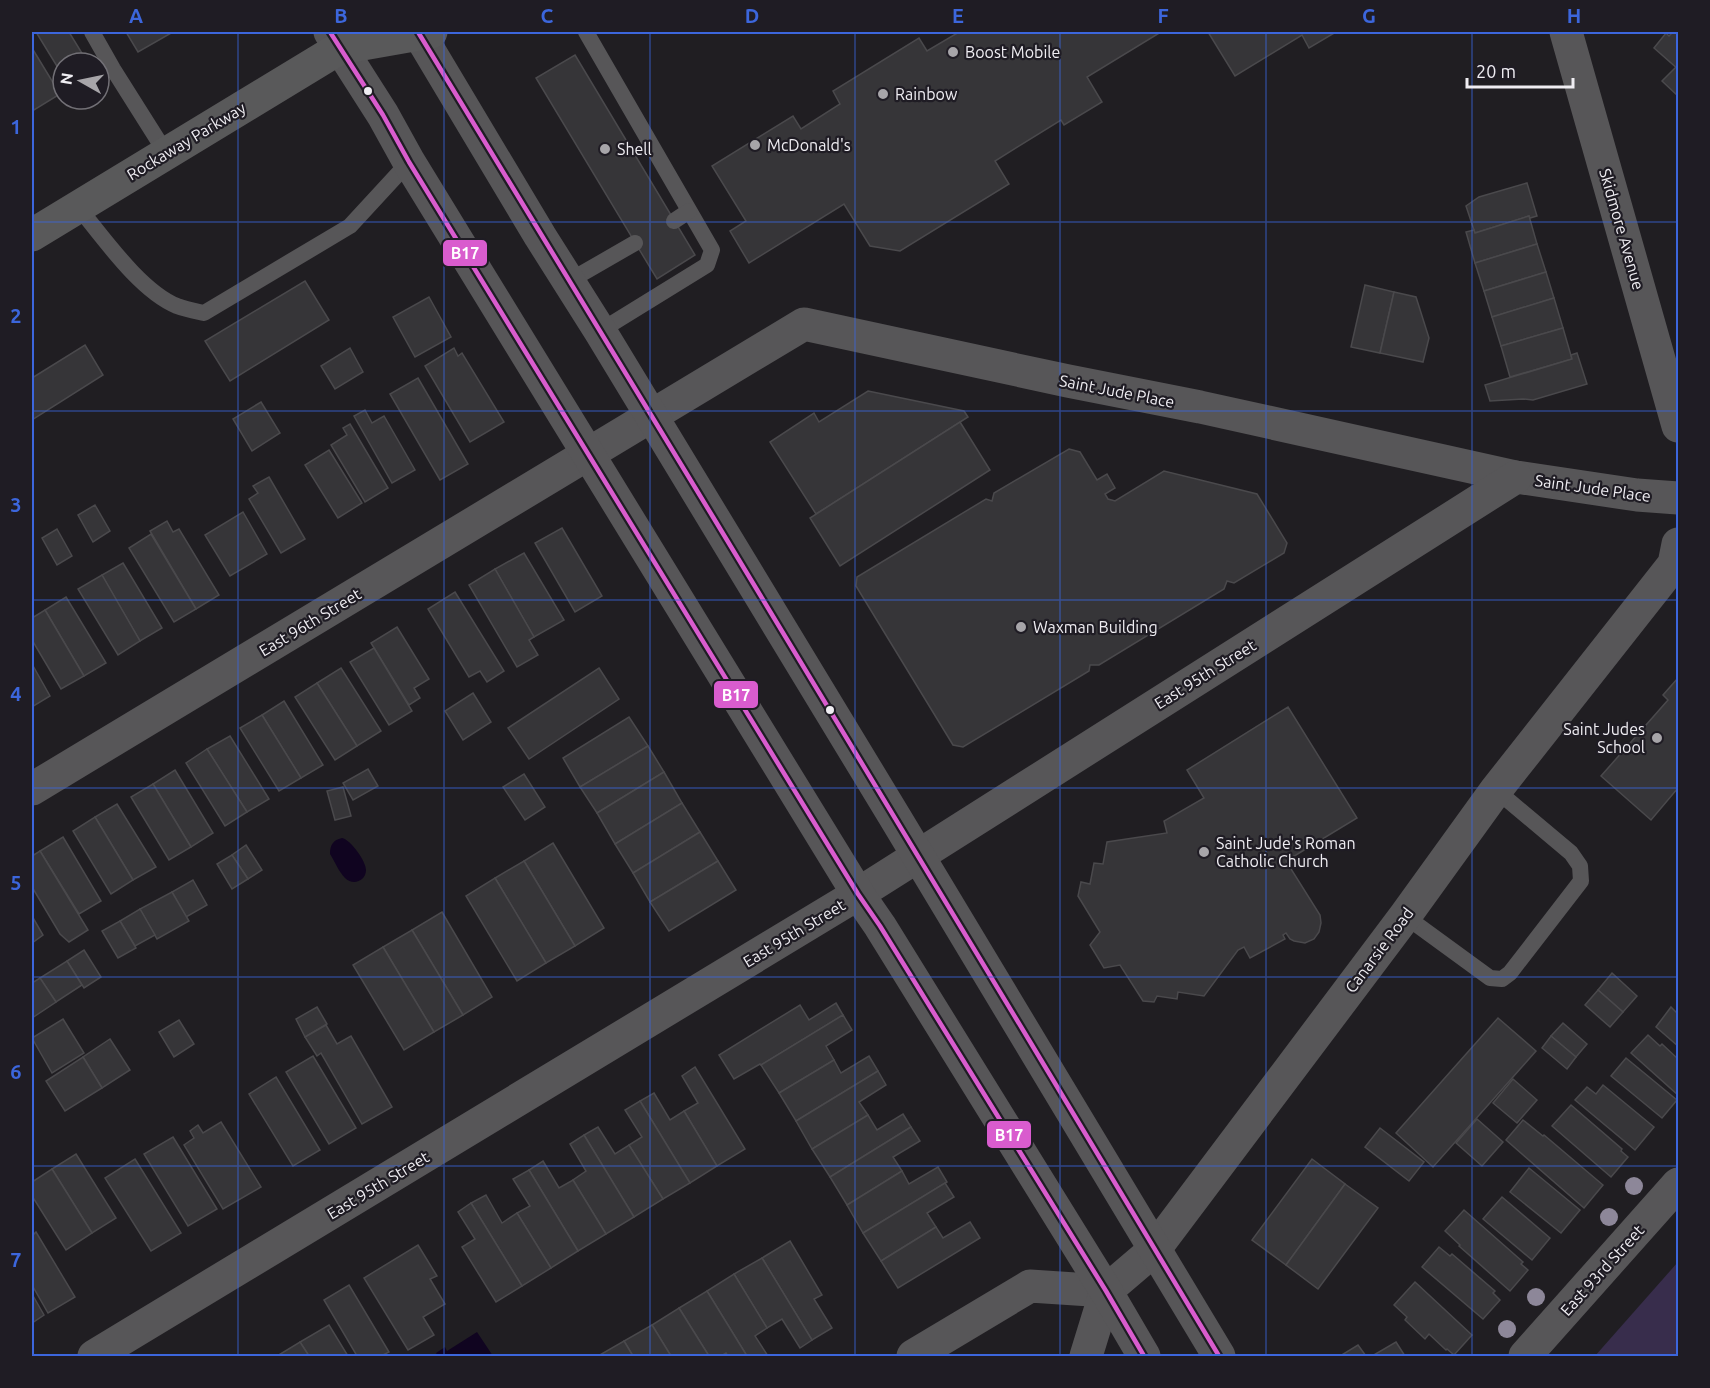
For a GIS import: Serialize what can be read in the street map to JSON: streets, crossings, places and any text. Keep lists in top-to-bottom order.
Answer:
{
  "streets": {
    "main road": ["Rockaway Parkway"],
    "street": [
      "Skidmore Avenue",
      "Saint Jude Place",
      "East 96th Street",
      "East 95th Street",
      "Canarsie Road",
      "East 93rd Street"
    ]
  },
  "crossings": [
    ["Saint Jude Place", "East 96th Street"],
    ["Saint Jude Place", "East 95th Street"]
  ],
  "places": [
    "Boost Mobile",
    "Rainbow",
    "McDonald's",
    "Shell",
    "Waxman Building",
    "Saint Judes School",
    "Saint Jude's Roman Catholic Church"
  ],
  "lines": ["transit line B17"],
  "scale_bar": "20 m",
  "north": "left",
  "grid": {
    "columns": [
      "A",
      "B",
      "C",
      "D",
      "E",
      "F",
      "G",
      "H"
    ],
    "rows": [
      "1",
      "2",
      "3",
      "4",
      "5",
      "6",
      "7"
    ]
  }
}
